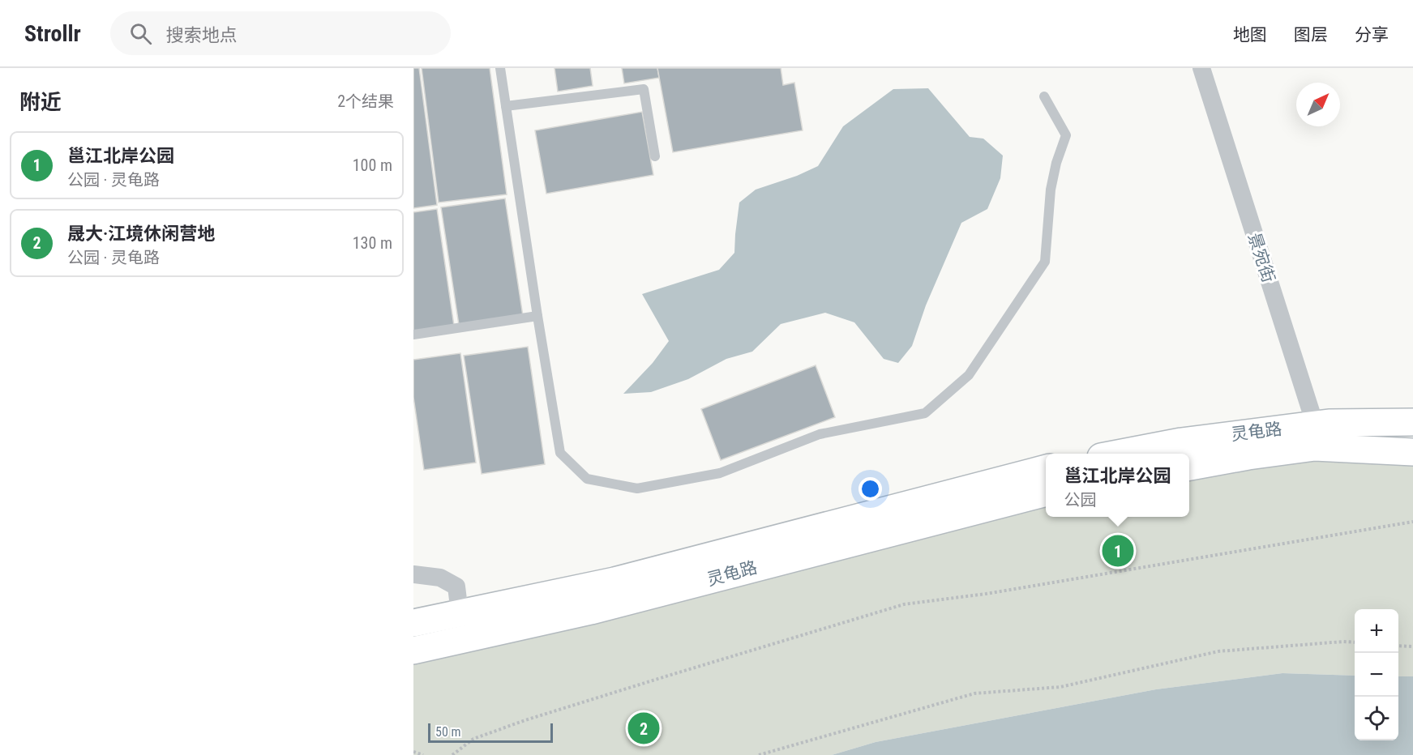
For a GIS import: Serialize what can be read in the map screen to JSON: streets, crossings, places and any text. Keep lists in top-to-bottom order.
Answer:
{
  "streets": {
    "main road": ["灵龟路"],
    "street": ["景宛街"]
  },
  "crossings": [
    ["景宛街", "灵龟路"]
  ],
  "scale_bar": "50 m",
  "north": "top right",
  "page": {
    "header": "Strollr",
    "search": "搜索地点",
    "nav": ["地图", "图层", "分享"],
    "heading": ["附近", "2个结果"],
    "list": [
      {
        "mark": "1",
        "name": "邕江北岸公园",
        "note": "公园 · 灵龟路",
        "value": "100 m"
      },
      {
        "mark": "2",
        "name": "晟大·江境休闲营地",
        "note": "公园 · 灵龟路",
        "value": "130 m"
      }
    ],
    "popup": ["邕江北岸公园", "公园"],
    "pins": ["1", "2"],
    "map_buttons": ["+", "−"],
    "scale": "50 m"
  }
}
